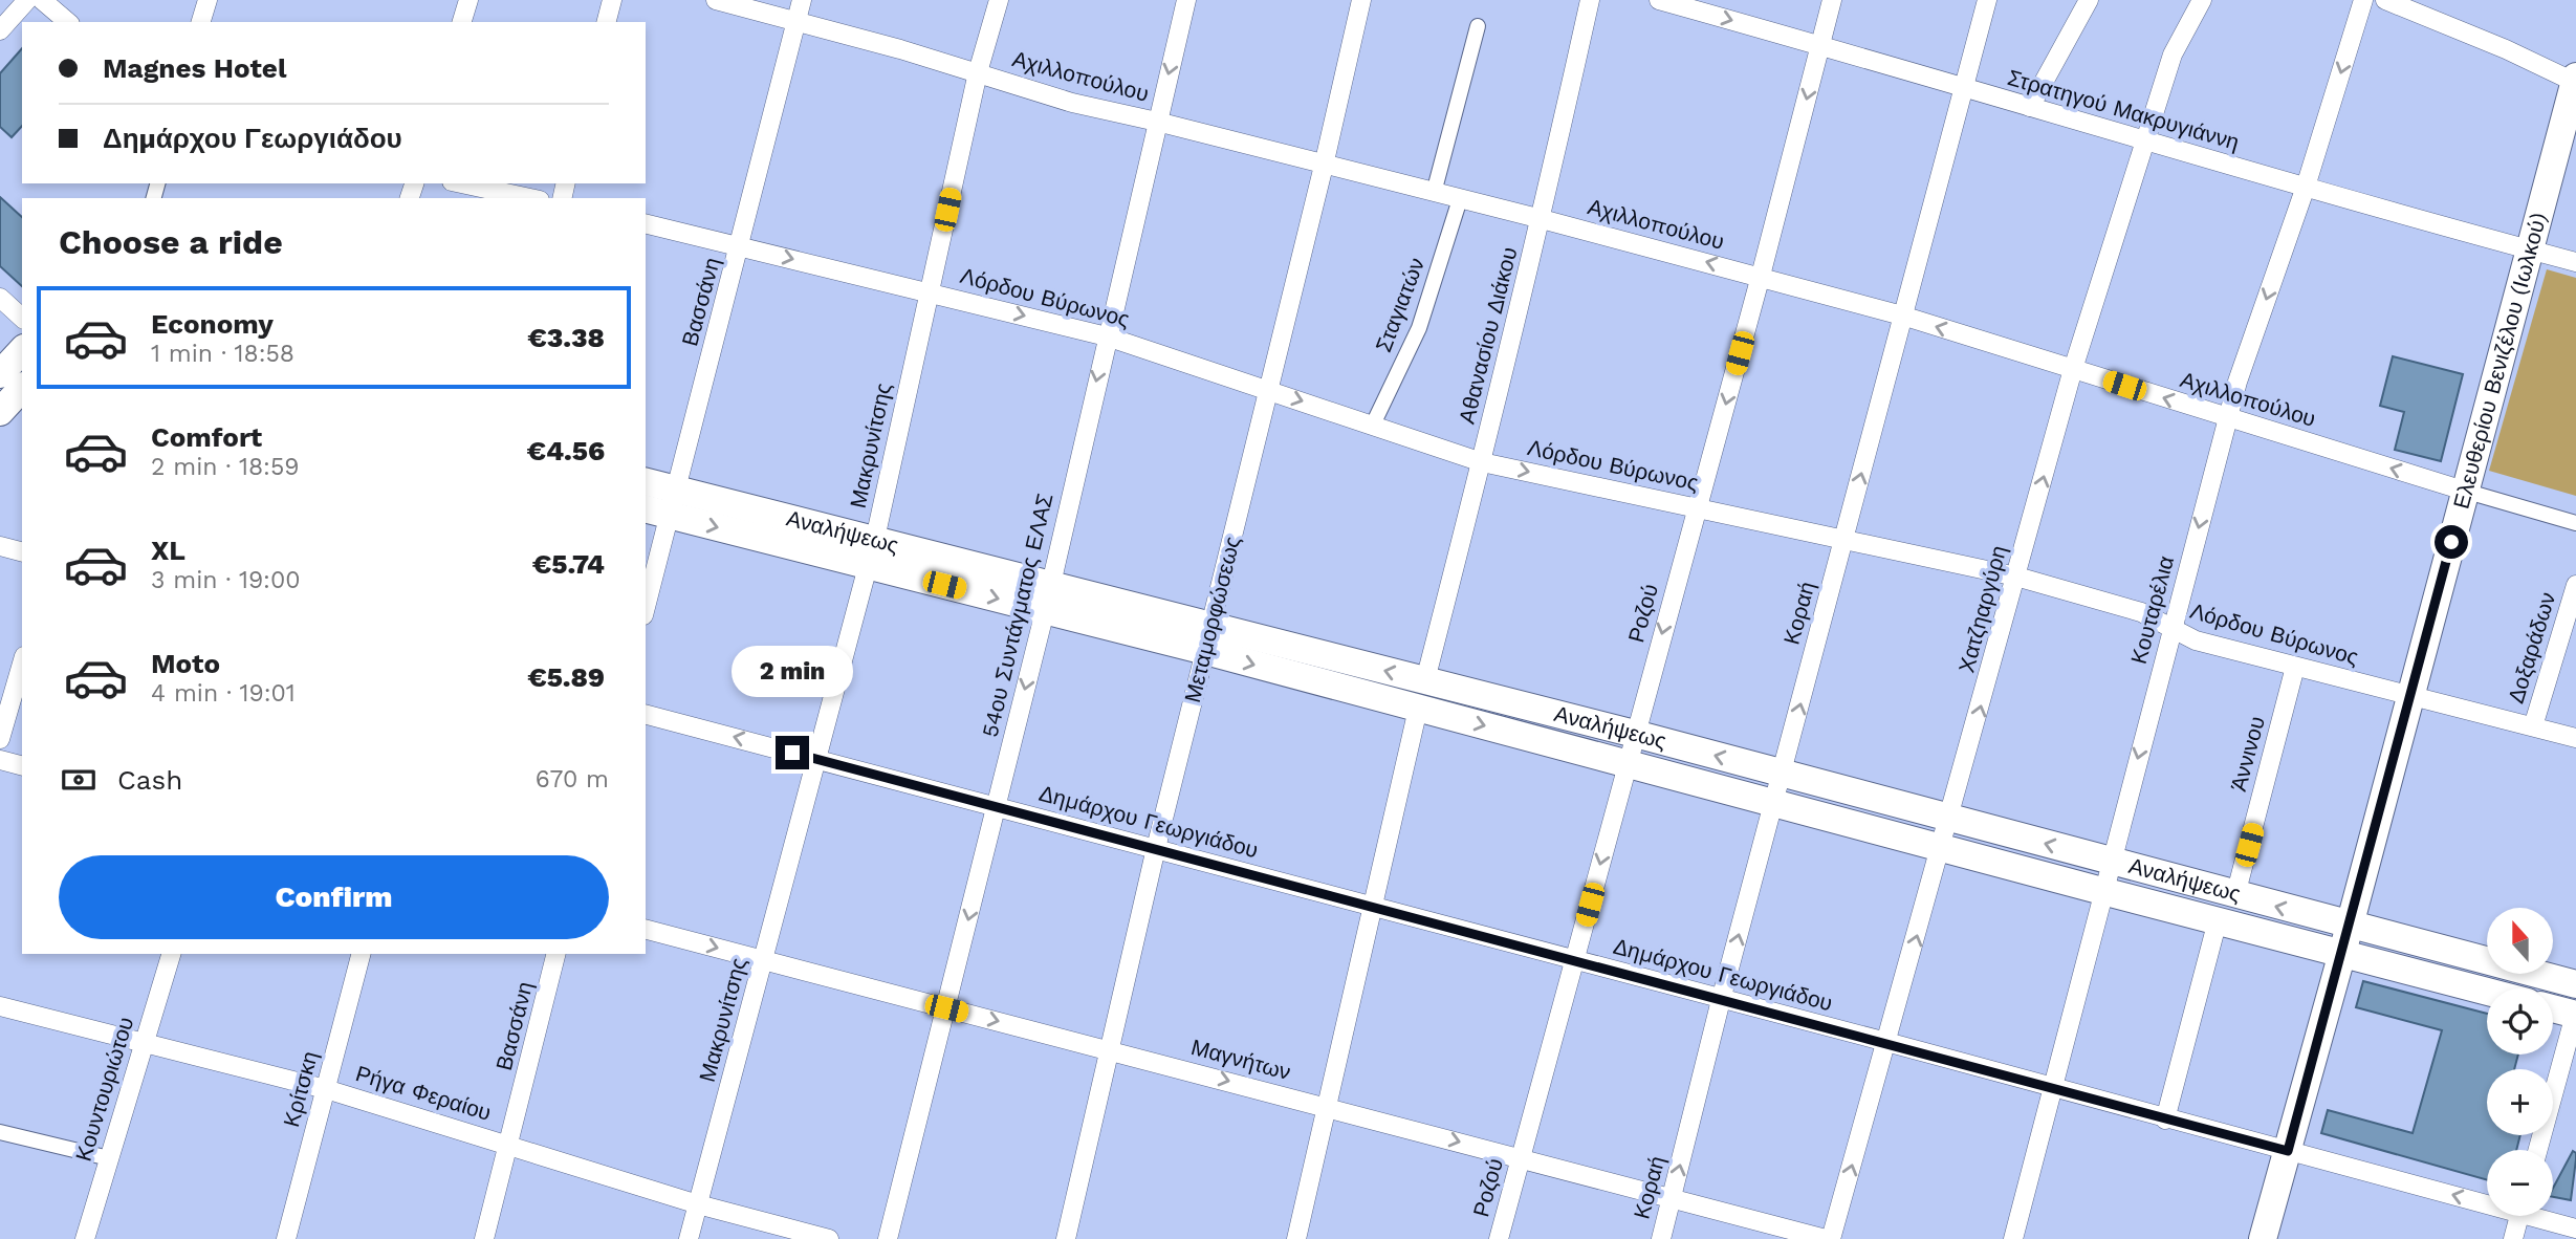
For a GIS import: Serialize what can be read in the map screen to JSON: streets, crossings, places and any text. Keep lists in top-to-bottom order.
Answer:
{
  "streets": {
    "main road": ["Ελευθερίου Βενιζέλου (Ιωλκού)", "Αναλήψεως"],
    "street": [
      "Αχιλλοπούλου",
      "Στρατηγού Μακρυγιάννη",
      "Λόρδου Βύρωνος",
      "Βασσάνη",
      "Σταγιατών",
      "Αθανασίου Διάκου",
      "Μακρυνίτσης",
      "Χατζηαργύρη",
      "Κουταρέλια",
      "Ροζού",
      "Κοραή",
      "54ου Συντάγματος ΕΛΑΣ",
      "Μεταμορφώσεως",
      "Δοξαράδων",
      "Άννινου",
      "Δημάρχου Γεωργιάδου",
      "Μαγνήτων",
      "Κουντουριώτου",
      "Κρίτσκη",
      "Ρήγα Φεραίου"
    ]
  },
  "crossings": [
    ["Αχιλλοπούλου", "Βασσάνη"],
    ["Αχιλλοπούλου", "Σταγιατών"],
    ["Αχιλλοπούλου", "Αθανασίου Διάκου"],
    ["Αχιλλοπούλου", "Ελευθερίου Βενιζέλου (Ιωλκού)"],
    ["Αχιλλοπούλου", "Μακρυνίτσης"],
    ["Αχιλλοπούλου", "Χατζηαργύρη"],
    ["Αχιλλοπούλου", "Κουταρέλια"],
    ["Αχιλλοπούλου", "Ροζού"],
    ["Αχιλλοπούλου", "Κοραή"],
    ["Αχιλλοπούλου", "54ου Συντάγματος ΕΛΑΣ"],
    ["Αχιλλοπούλου", "Μεταμορφώσεως"],
    ["Στρατηγού Μακρυγιάννη", "Ελευθερίου Βενιζέλου (Ιωλκού)"],
    ["Στρατηγού Μακρυγιάννη", "Χατζηαργύρη"],
    ["Στρατηγού Μακρυγιάννη", "Κουταρέλια"],
    ["Στρατηγού Μακρυγιάννη", "Ροζού"],
    ["Στρατηγού Μακρυγιάννη", "Κοραή"],
    ["Λόρδου Βύρωνος", "Βασσάνη"],
    ["Λόρδου Βύρωνος", "Σταγιατών"],
    ["Λόρδου Βύρωνος", "Αθανασίου Διάκου"],
    ["Λόρδου Βύρωνος", "Ελευθερίου Βενιζέλου (Ιωλκού)"],
    ["Λόρδου Βύρωνος", "Μακρυνίτσης"],
    ["Λόρδου Βύρωνος", "Χατζηαργύρη"],
    ["Λόρδου Βύρωνος", "Κουταρέλια"],
    ["Λόρδου Βύρωνος", "Ροζού"],
    ["Λόρδου Βύρωνος", "Κοραή"],
    ["Λόρδου Βύρωνος", "54ου Συντάγματος ΕΛΑΣ"],
    ["Λόρδου Βύρωνος", "Μεταμορφώσεως"],
    ["Λόρδου Βύρωνος", "Δοξαράδων"],
    ["Λόρδου Βύρωνος", "Άννινου"],
    ["Βασσάνη", "Αναλήψεως"],
    ["Βασσάνη", "Ρήγα Φεραίου"],
    ["Αθανασίου Διάκου", "Αναλήψεως"],
    ["Ελευθερίου Βενιζέλου (Ιωλκού)", "Αναλήψεως"],
    ["Ελευθερίου Βενιζέλου (Ιωλκού)", "Δημάρχου Γεωργιάδου"],
    ["Μακρυνίτσης", "Αναλήψεως"],
    ["Μακρυνίτσης", "Δημάρχου Γεωργιάδου"],
    ["Μακρυνίτσης", "Μαγνήτων"],
    ["Μακρυνίτσης", "Ρήγα Φεραίου"],
    ["Αναλήψεως", "Χατζηαργύρη"],
    ["Αναλήψεως", "Κουταρέλια"],
    ["Αναλήψεως", "Ροζού"],
    ["Αναλήψεως", "Κοραή"],
    ["Αναλήψεως", "54ου Συντάγματος ΕΛΑΣ"],
    ["Αναλήψεως", "Μεταμορφώσεως"],
    ["Αναλήψεως", "Άννινου"],
    ["Χατζηαργύρη", "Δημάρχου Γεωργιάδου"],
    ["Χατζηαργύρη", "Μαγνήτων"],
    ["Κουταρέλια", "Δημάρχου Γεωργιάδου"],
    ["Ροζού", "Δημάρχου Γεωργιάδου"],
    ["Ροζού", "Μαγνήτων"],
    ["Κοραή", "Δημάρχου Γεωργιάδου"],
    ["Κοραή", "Μαγνήτων"],
    ["54ου Συντάγματος ΕΛΑΣ", "Δημάρχου Γεωργιάδου"],
    ["54ου Συντάγματος ΕΛΑΣ", "Μαγνήτων"],
    ["Μεταμορφώσεως", "Δημάρχου Γεωργιάδου"],
    ["Μεταμορφώσεως", "Μαγνήτων"],
    ["Κουντουριώτου", "Ρήγα Φεραίου"],
    ["Κρίτσκη", "Ρήγα Φεραίου"]
  ],
  "one_way": [
    "Αχιλλοπούλου",
    "Λόρδου Βύρωνος",
    "Χατζηαργύρη",
    "Κουταρέλια",
    "Ροζού",
    "Κοραή",
    "54ου Συντάγματος ΕΛΑΣ",
    "Μαγνήτων"
  ],
  "north": "top",
  "page": {
    "banner": ["Magnes Hotel", "Δημάρχου Γεωργιάδου"],
    "heading": "Choose a ride",
    "list": [
      {
        "name": "Economy",
        "note": "1 min · 18:58",
        "value": "€3.38"
      },
      {
        "name": "Comfort",
        "note": "2 min · 18:59",
        "value": "€4.56"
      },
      {
        "name": "XL",
        "note": "3 min · 19:00",
        "value": "€5.74"
      },
      {
        "name": "Moto",
        "note": "4 min · 19:01",
        "value": "€5.89"
      }
    ],
    "bubble": "2 min",
    "pay": ["Cash", "670 m"],
    "buttons": "Confirm",
    "map_buttons": ["+", "−"]
  }
}
